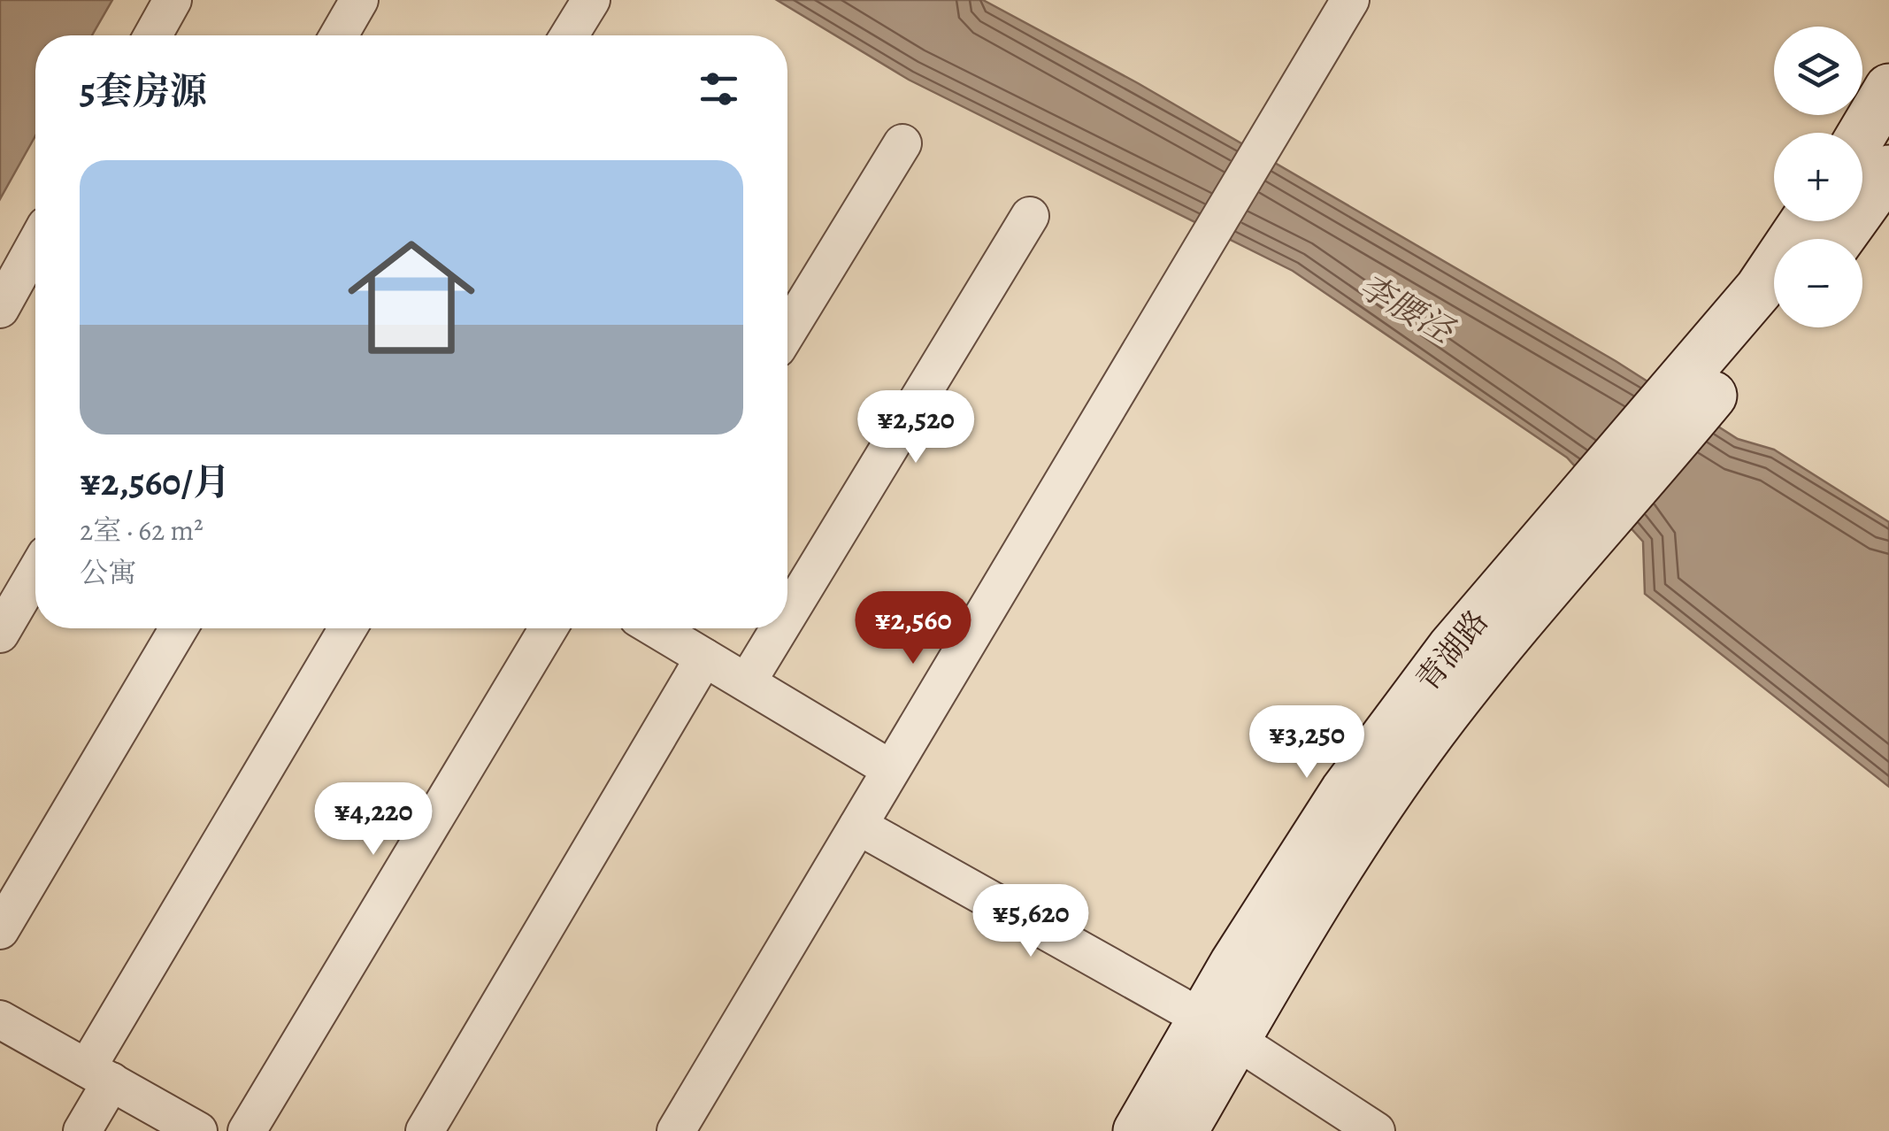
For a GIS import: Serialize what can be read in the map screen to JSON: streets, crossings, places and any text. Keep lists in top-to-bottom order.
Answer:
{
  "streets": {
    "main road": ["青湖路"]
  },
  "water": ["李腰泾"],
  "page": {
    "map_buttons": ["+", "−"],
    "heading": "5套房源",
    "list": [
      {
        "name": "¥2,560/月",
        "note": "2室 · 62 m² · 公寓"
      }
    ],
    "price": [
      "¥2,520",
      "¥2,560",
      "¥3,250",
      "¥4,220",
      "¥5,620"
    ]
  }
}
